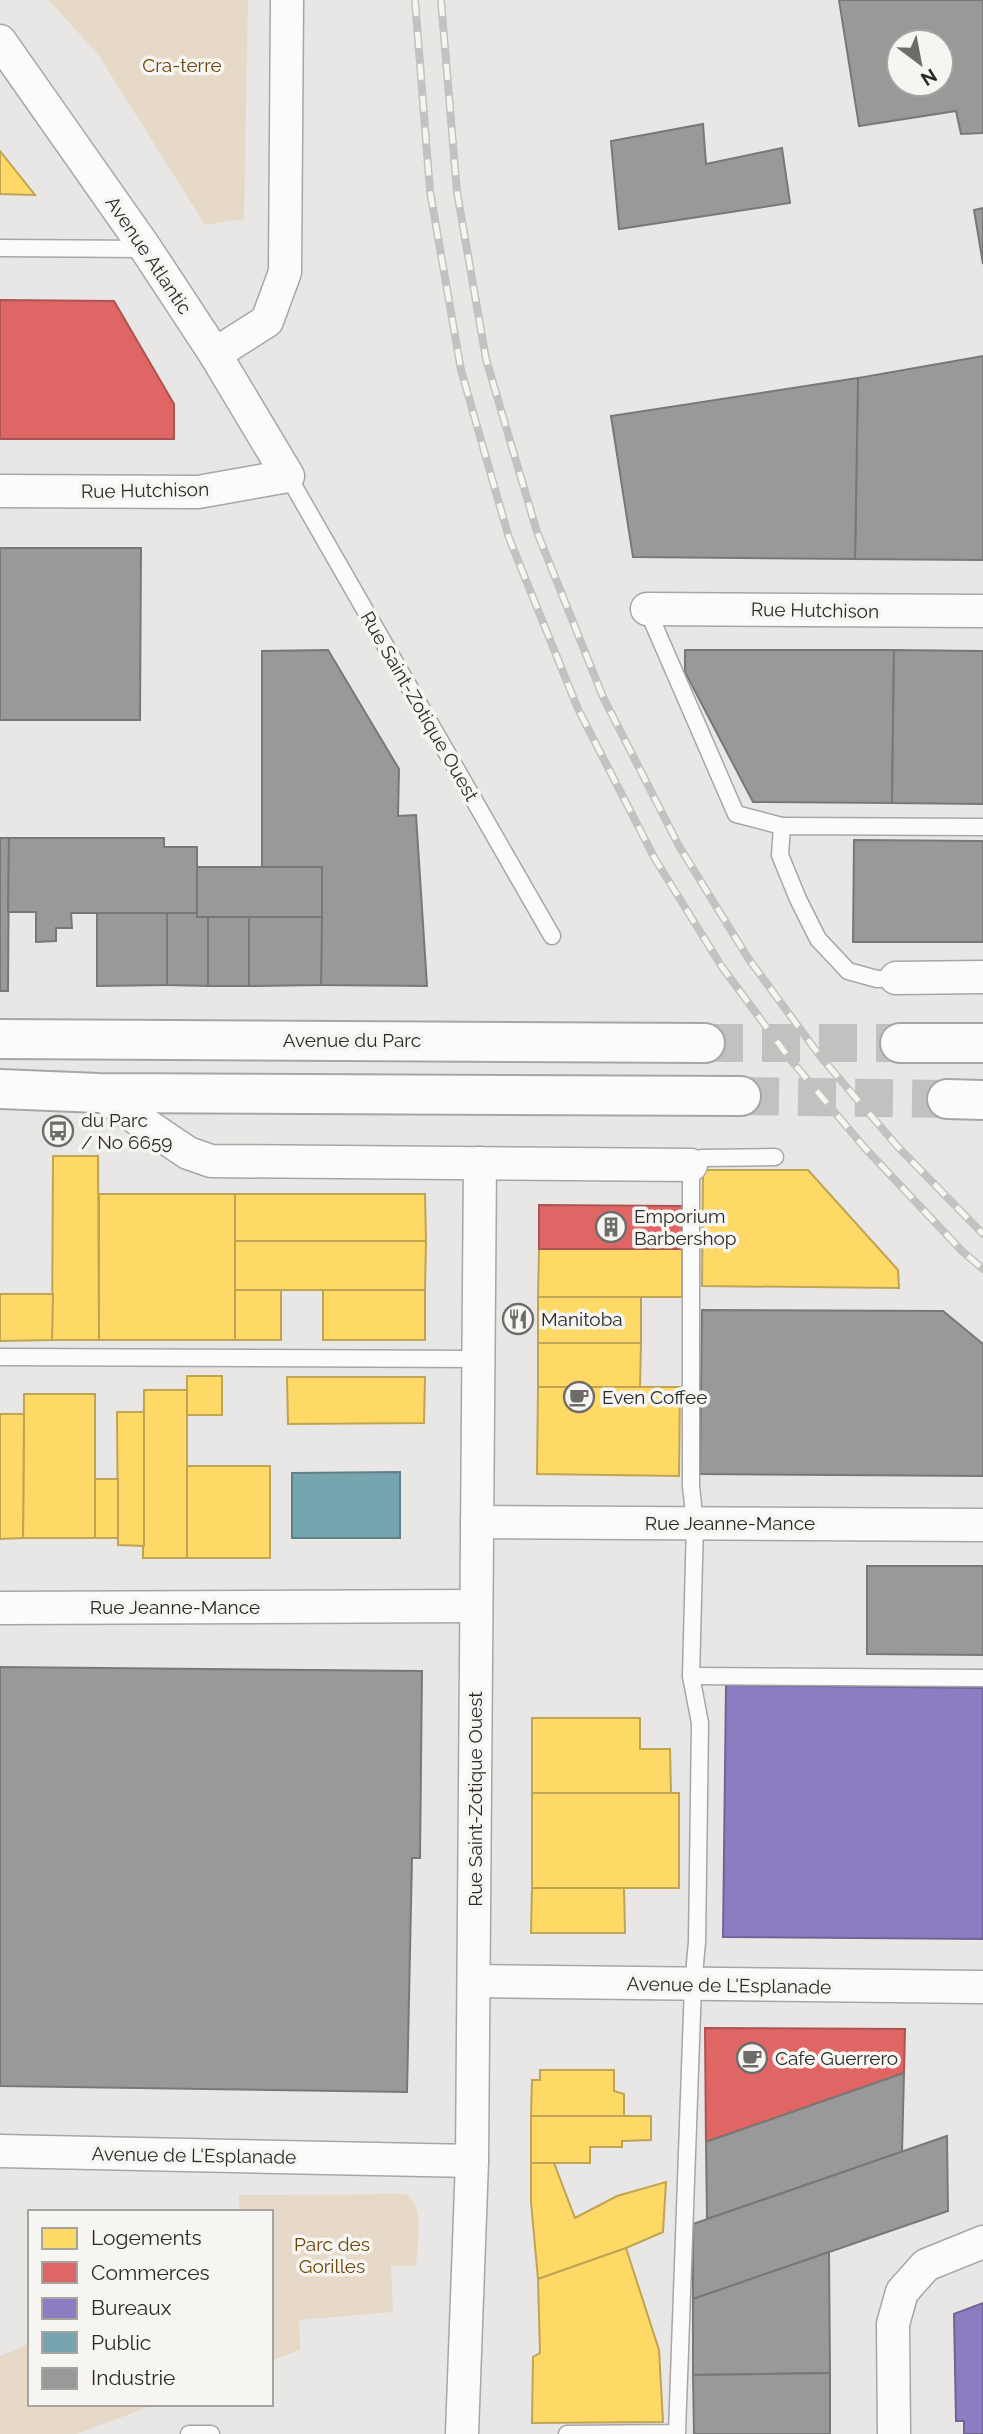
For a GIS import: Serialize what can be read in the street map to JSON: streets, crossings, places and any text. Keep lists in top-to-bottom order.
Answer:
{
  "streets": {
    "main road": ["Avenue du Parc"],
    "street": [
      "Avenue Atlantic",
      "Rue Hutchison",
      "Rue Saint-Zotique Ouest",
      "Rue Jeanne-Mance",
      "Avenue de L'Esplanade"
    ]
  },
  "crossings": [
    ["Avenue Atlantic", "Rue Hutchison"],
    ["Avenue Atlantic", "Rue Saint-Zotique Ouest"],
    ["Rue Hutchison", "Rue Saint-Zotique Ouest"],
    ["Rue Saint-Zotique Ouest", "Rue Jeanne-Mance"],
    ["Rue Saint-Zotique Ouest", "Avenue de L'Esplanade"]
  ],
  "parks": ["Cra-terre", "Parc des Gorilles"],
  "places": {
    "bus stop": ["du Parc / No 6659"],
    "building": ["Emporium Barbershop"],
    "restaurant": ["Manitoba"],
    "cafe": ["Even Coffee", "Cafe Guerrero"]
  },
  "legend": [
    "Logements",
    "Commerces",
    "Bureaux",
    "Public",
    "Industrie"
  ],
  "north": "bottom right"
}
